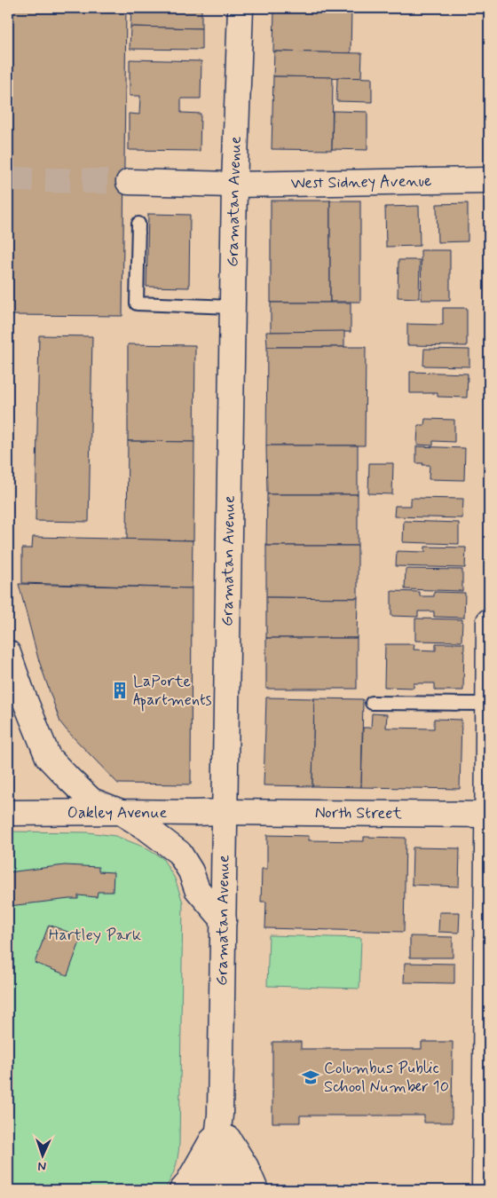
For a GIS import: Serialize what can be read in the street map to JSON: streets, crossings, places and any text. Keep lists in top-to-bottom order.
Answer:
{
  "streets": {
    "street": [
      "West Sidney Avenue",
      "Gramatan Avenue",
      "Oakley Avenue",
      "North Street"
    ]
  },
  "crossings": [
    ["West Sidney Avenue", "Gramatan Avenue"],
    ["Gramatan Avenue", "Oakley Avenue"],
    ["Gramatan Avenue", "North Street"],
    ["Oakley Avenue", "North Street"]
  ],
  "parks": ["Hartley Park"],
  "places": {
    "building": ["LaPorte Apartments"],
    "school or university": ["Columbus Public School Number 10"]
  },
  "north": "bottom"
}
